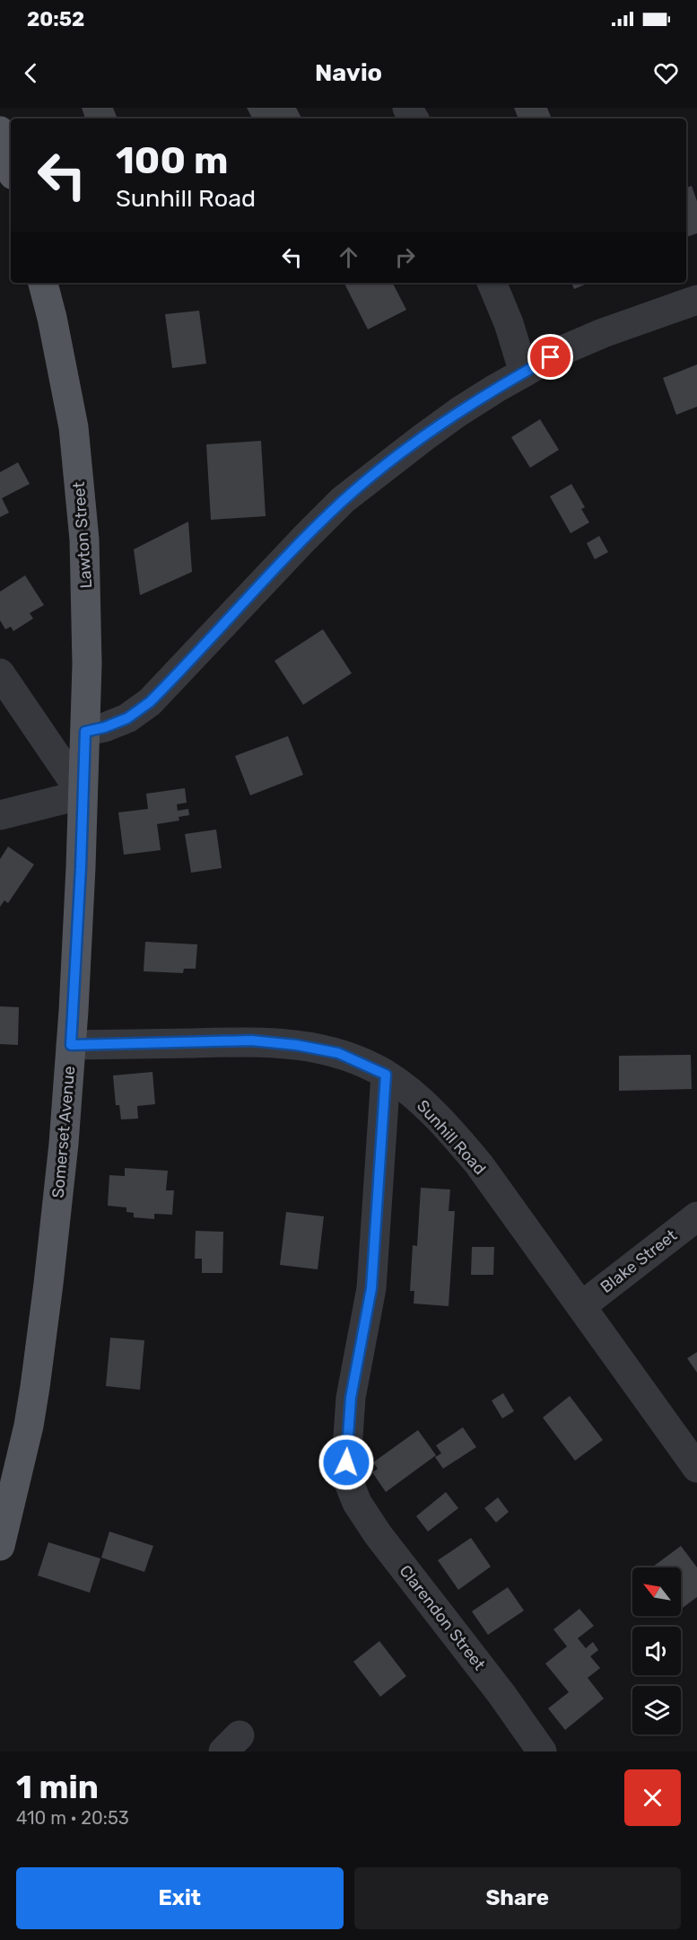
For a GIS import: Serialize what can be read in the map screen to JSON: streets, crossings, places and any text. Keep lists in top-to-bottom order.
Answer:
{
  "streets": {
    "main road": ["Lawton Street", "Somerset Avenue"],
    "street": ["Sunhill Road", "Blake Street", "Clarendon Street"]
  },
  "crossings": [
    ["Lawton Street", "Somerset Avenue"],
    ["Somerset Avenue", "Sunhill Road"],
    ["Sunhill Road", "Blake Street"],
    ["Sunhill Road", "Clarendon Street"]
  ],
  "north": "top left",
  "page": {
    "status": "20:52",
    "header": "Navio",
    "turn": ["100 m", "Sunhill Road"],
    "heading": ["1 min", "410 m · 20:53"],
    "buttons": ["Exit", "Share"]
  }
}
